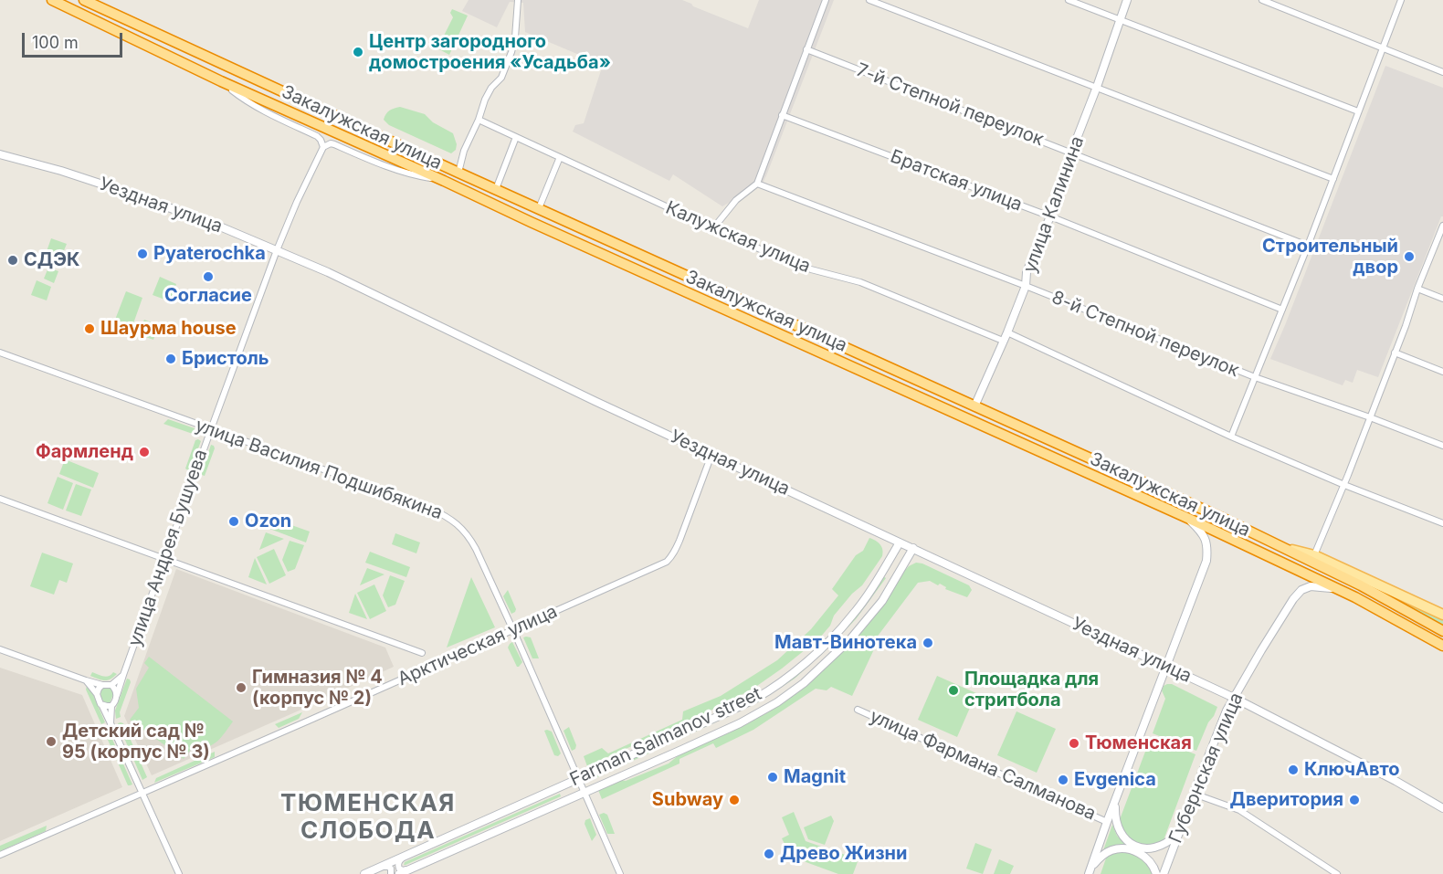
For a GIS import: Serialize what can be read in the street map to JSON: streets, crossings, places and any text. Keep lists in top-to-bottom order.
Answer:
{
  "streets": {
    "highway": ["Закалужская улица"],
    "street": [
      "7-й Степной переулок",
      "Братская улица",
      "улица Калинина",
      "Уездная улица",
      "Калужская улица",
      "8-й Степной переулок",
      "улица Василия Подшибякина",
      "улица Андрея Бушуева",
      "Арктическая улица",
      "Farman Salmanov street",
      "улица Фармана Салманова",
      "Губернская улица"
    ]
  },
  "crossings": [
    ["7-й Степной переулок", "улица Калинина"],
    ["Закалужская улица", "улица Калинина"],
    ["Братская улица", "улица Калинина"],
    ["улица Калинина", "Калужская улица"],
    ["улица Калинина", "8-й Степной переулок"],
    ["Уездная улица", "улица Андрея Бушуева"],
    ["Уездная улица", "Арктическая улица"],
    ["Уездная улица", "Farman Salmanov street"],
    ["Уездная улица", "Губернская улица"],
    ["улица Василия Подшибякина", "улица Андрея Бушуева"],
    ["улица Василия Подшибякина", "Арктическая улица"],
    ["улица Василия Подшибякина", "Farman Salmanov street"],
    ["улица Андрея Бушуева", "Арктическая улица"]
  ],
  "districts": ["ТЮМЕНСКАЯ СЛОБОДА"],
  "places": [
    "Центр загородного домостроения «Усадьба»",
    "Pyaterochka",
    "Строительный двор",
    "СДЭК",
    "Согласие",
    "Шаурма house",
    "Бристоль",
    "Фармленд",
    "Ozon",
    "Мавт-Винотека",
    "Гимназия № 4 (корпус № 2)",
    "Площадка для стритбола",
    "Детский сад № 95 (корпус № 3)",
    "Тюменская",
    "КлючАвто",
    "Magnit",
    "Evgenica",
    "Subway",
    "Дверитория",
    "Древо Жизни"
  ],
  "scale_bar": "100 m"
}
